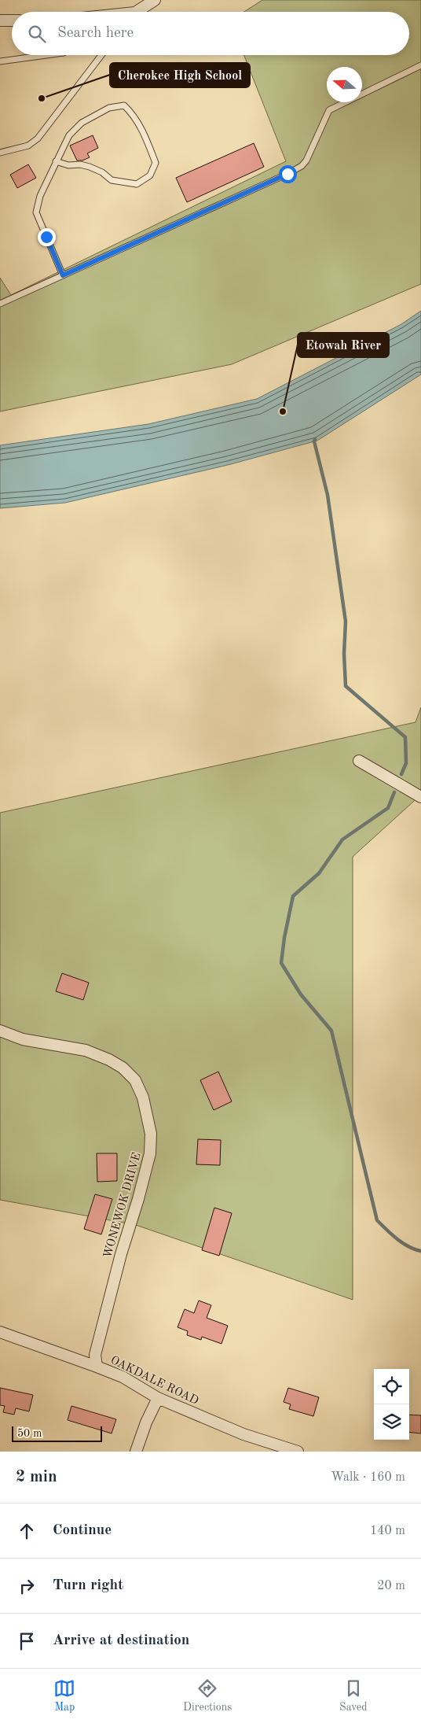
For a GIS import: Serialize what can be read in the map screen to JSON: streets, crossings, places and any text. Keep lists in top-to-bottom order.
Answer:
{
  "streets": {
    "street": ["WONEWOK DRIVE", "OAKDALE ROAD"]
  },
  "crossings": [
    ["WONEWOK DRIVE", "OAKDALE ROAD"]
  ],
  "places": ["Cherokee High School", "Etowah River"],
  "scale_bar": "50 m",
  "north": "left",
  "page": {
    "search": "Search here",
    "scale": "50 m",
    "heading": ["2 min", "Walk · 160 m"],
    "list": [
      ["Continue", "140 m"],
      ["Turn right", "20 m"],
      "Arrive at destination"
    ],
    "nav": ["Map", "Directions", "Saved"]
  }
}
